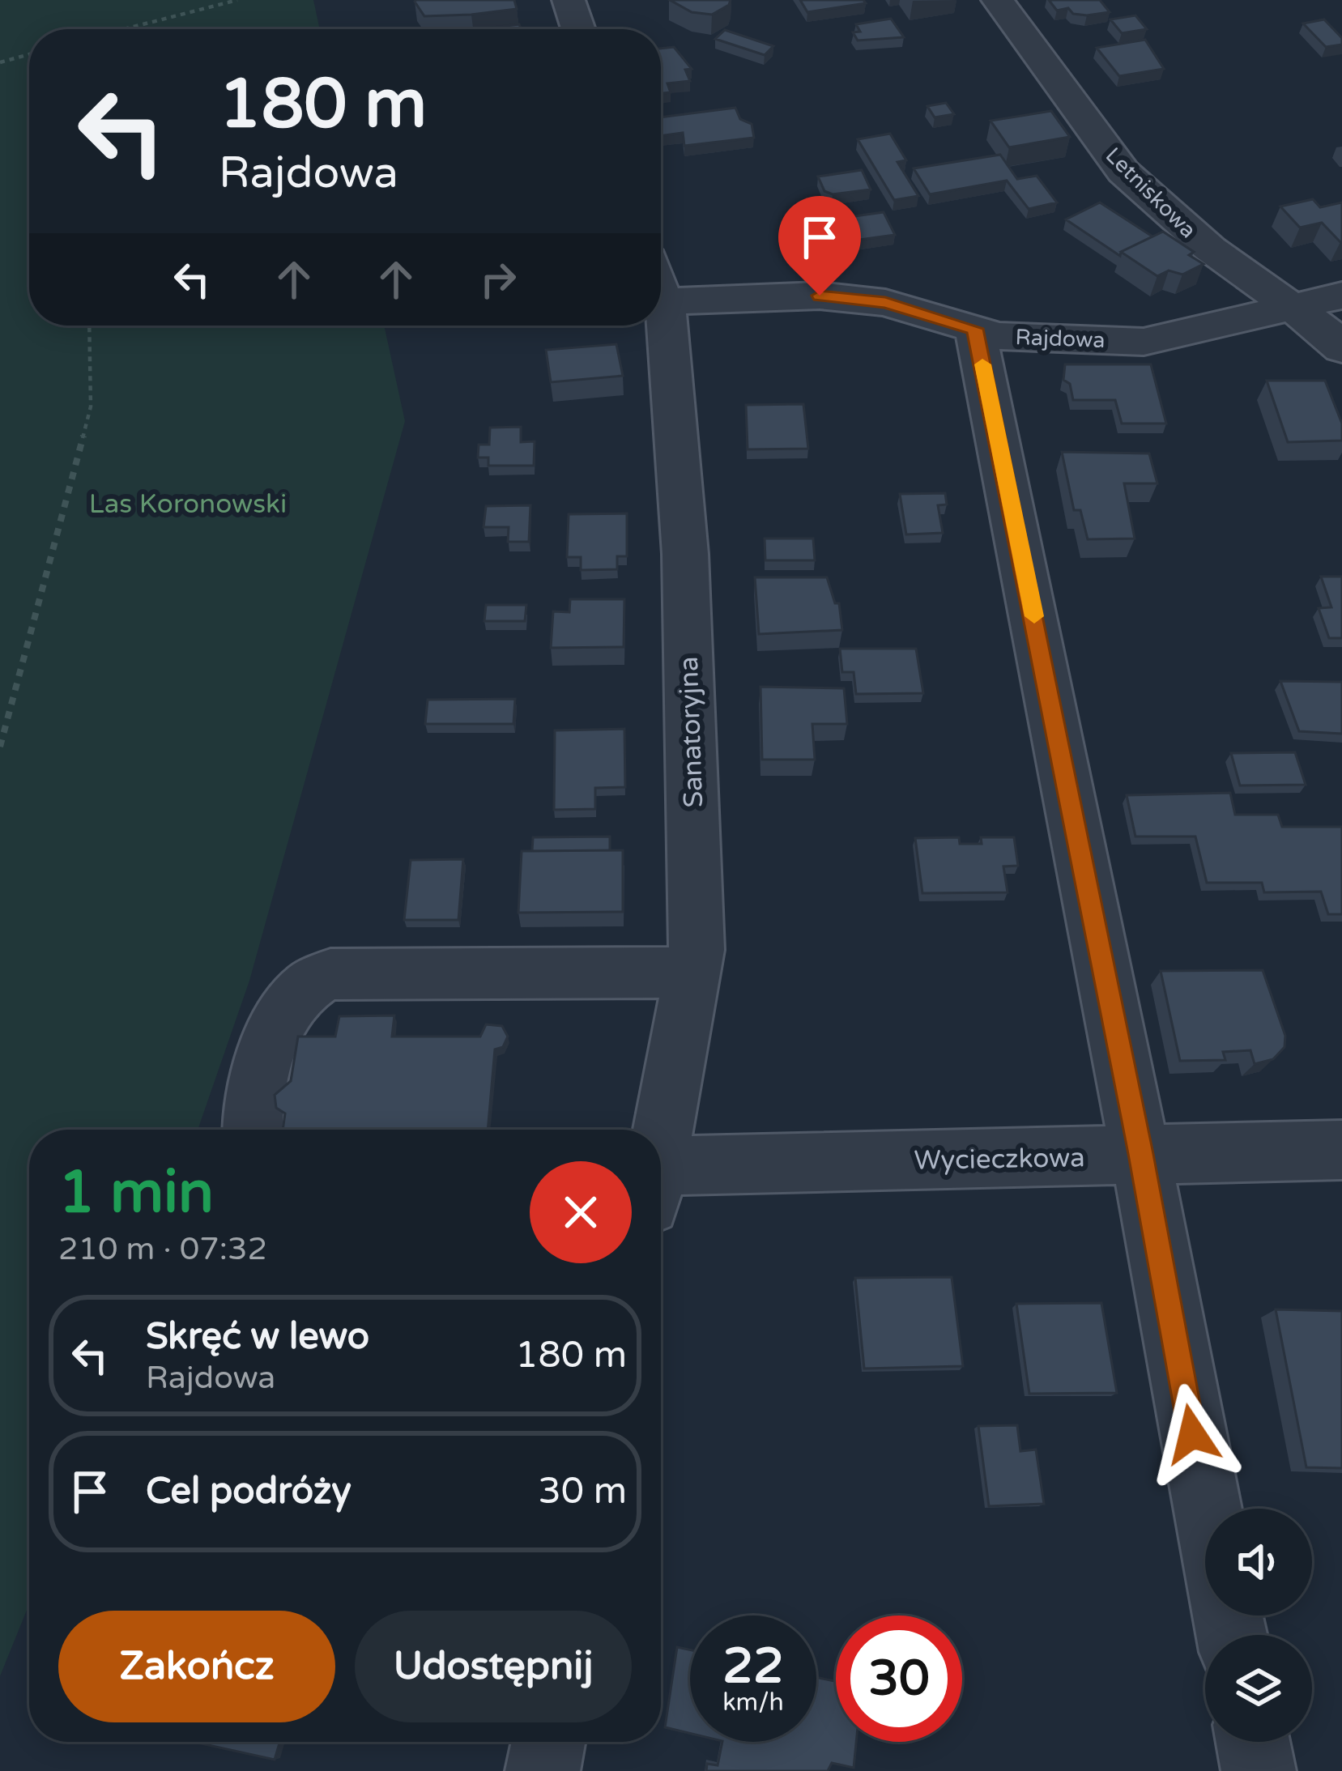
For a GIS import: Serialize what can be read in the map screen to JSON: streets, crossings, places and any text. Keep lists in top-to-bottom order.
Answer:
{
  "streets": {
    "street": [
      "Letniskowa",
      "Rajdowa",
      "Sanatoryjna",
      "Wycieczkowa"
    ]
  },
  "crossings": [
    ["Letniskowa", "Rajdowa"]
  ],
  "parks": ["Las Koronowski"],
  "page": {
    "turn": ["180 m", "Rajdowa"],
    "heading": ["1 min", "210 m · 07:32"],
    "list": [
      {
        "name": "Skręć w lewo",
        "note": "Rajdowa",
        "value": "180 m"
      },
      {
        "name": "Cel podróży",
        "value": "30 m"
      }
    ],
    "buttons": ["Zakończ", "Udostępnij"],
    "speed": "22 km/h",
    "limit": "30"
  }
}
